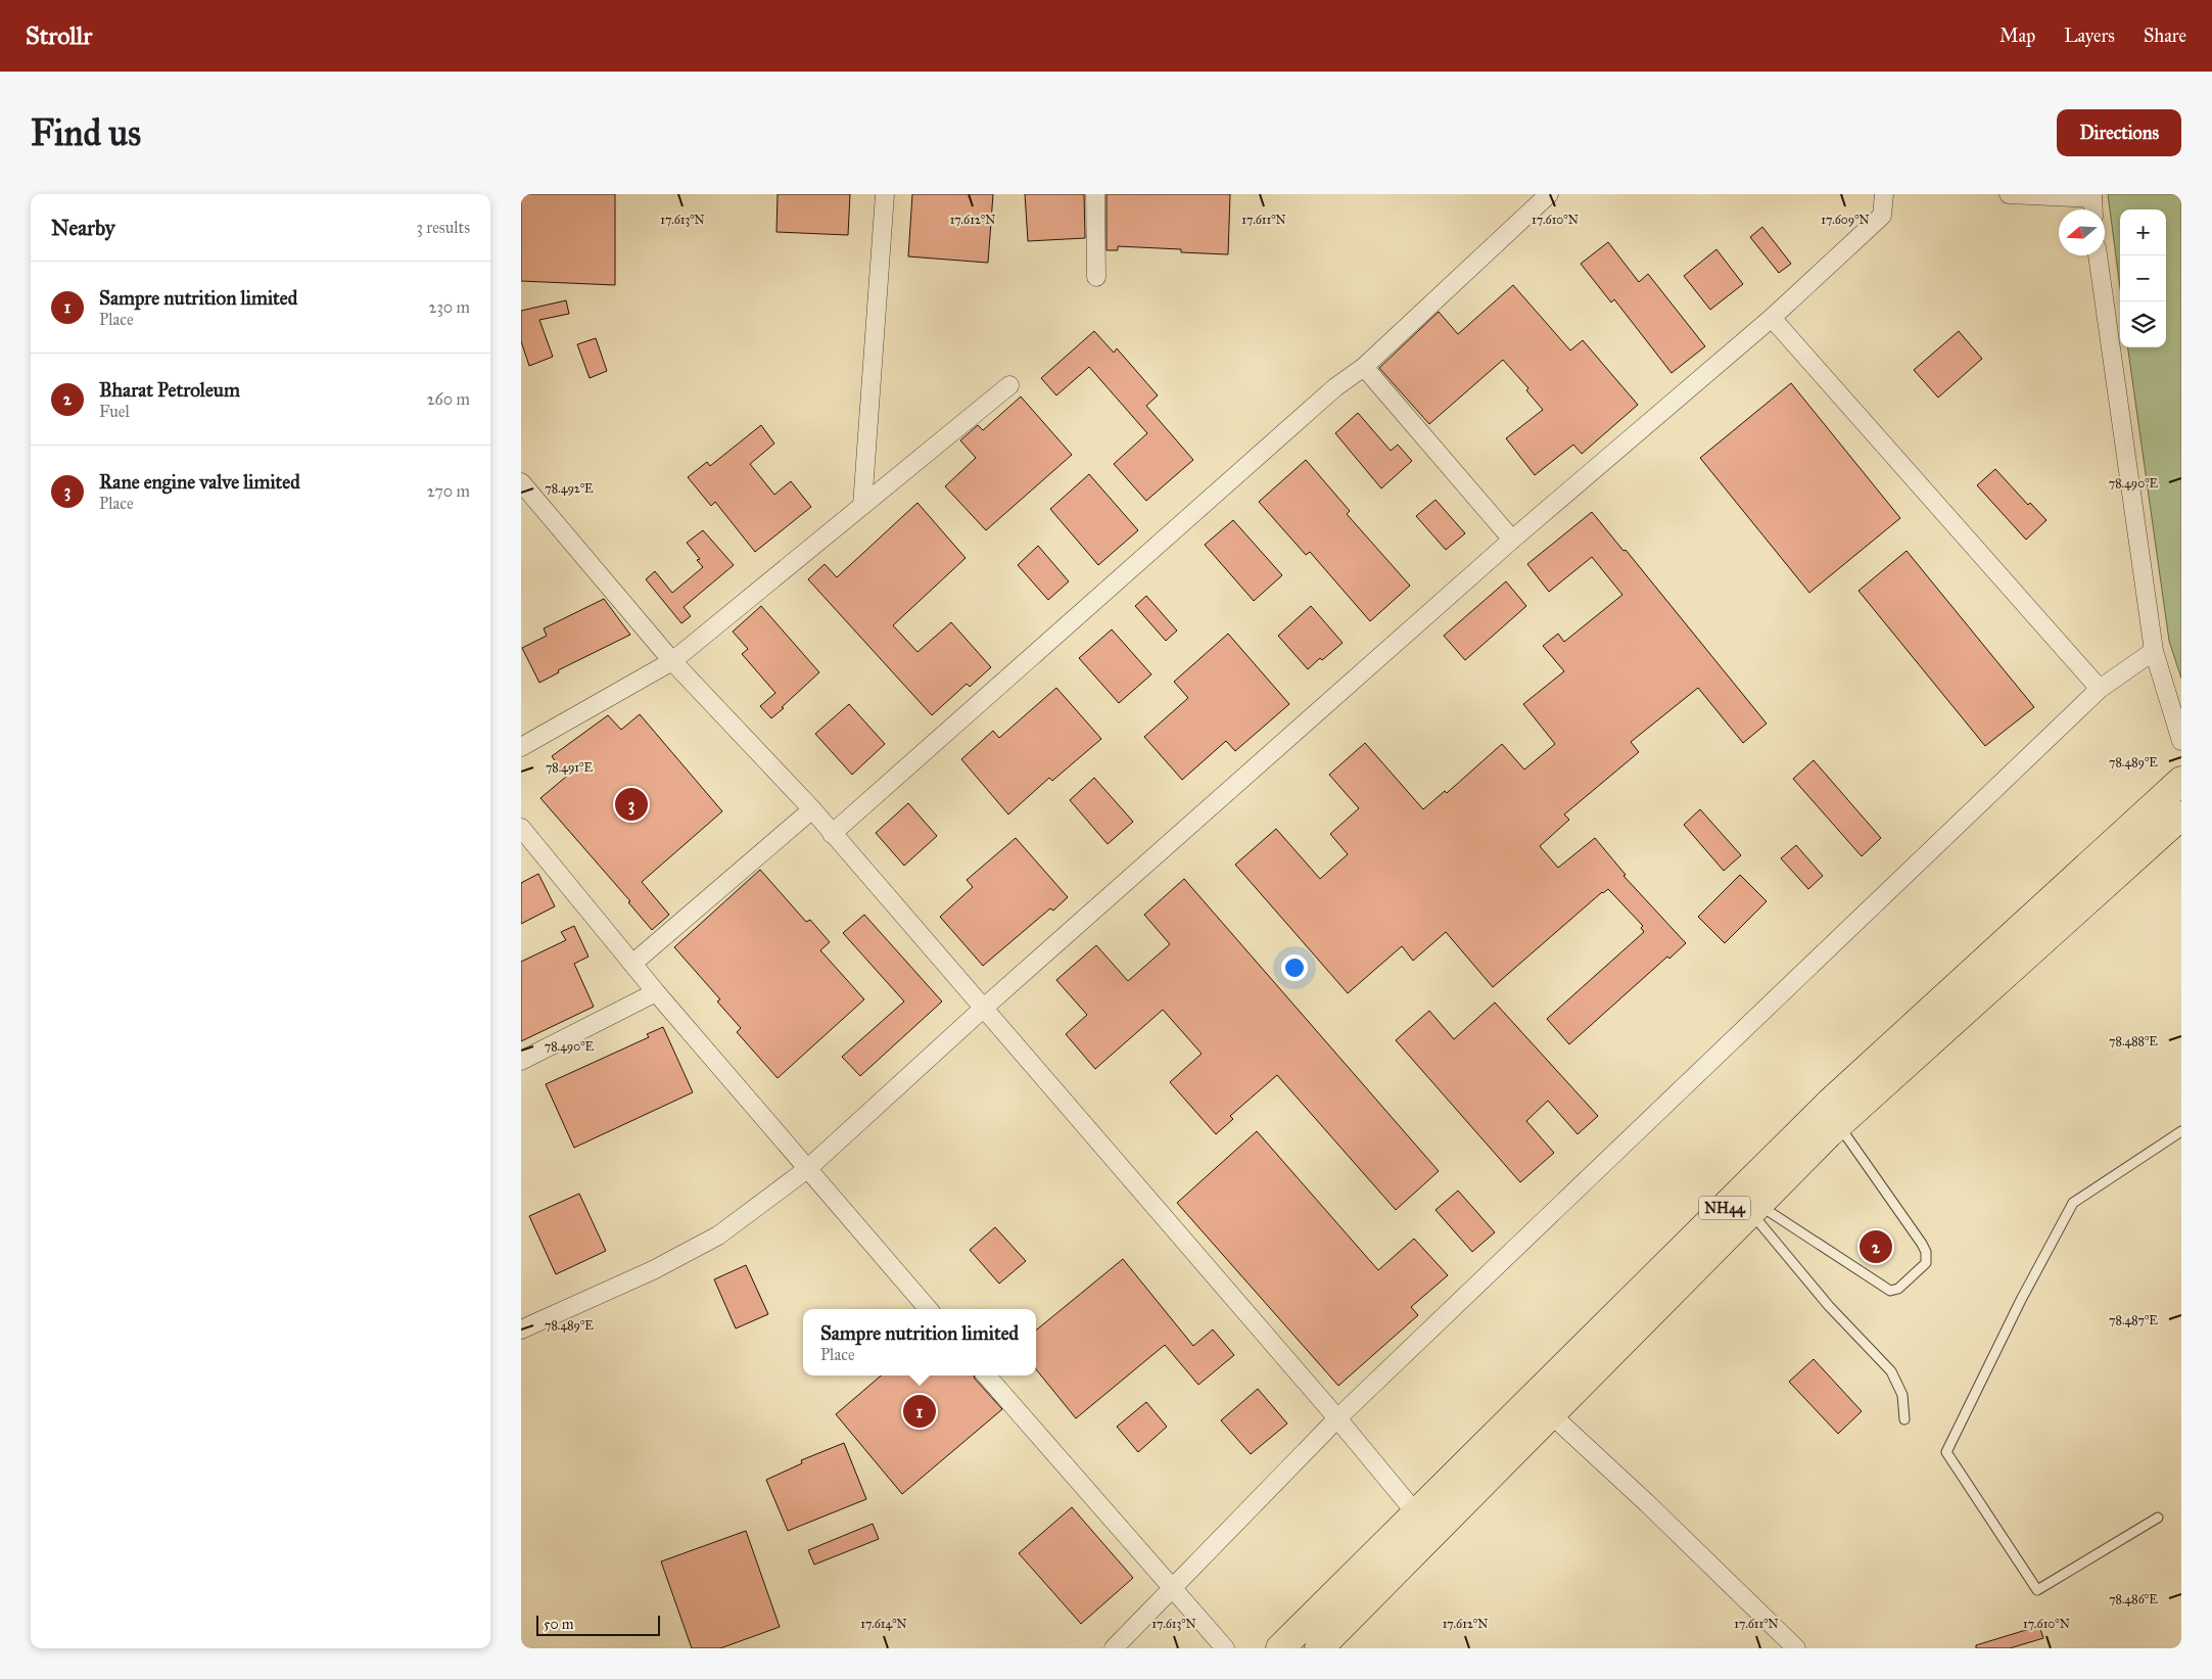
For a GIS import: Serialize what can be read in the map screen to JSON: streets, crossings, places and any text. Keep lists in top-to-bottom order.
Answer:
{
  "streets": {
    "highway": ["NH44"]
  },
  "scale_bar": "50 m",
  "north": "left",
  "page": {
    "header": "Strollr",
    "nav": ["Map", "Layers", "Share"],
    "buttons": "Directions",
    "title": "Find us",
    "heading": ["Nearby", "3 results"],
    "map_buttons": ["+", "−"],
    "list": [
      {
        "mark": "1",
        "name": "Sampre nutrition limited",
        "note": "Place",
        "value": "230 m"
      },
      {
        "mark": "2",
        "name": "Bharat Petroleum",
        "note": "Fuel",
        "value": "260 m"
      },
      {
        "mark": "3",
        "name": "Rane engine valve limited",
        "note": "Place",
        "value": "270 m"
      }
    ],
    "pins": ["3", "2", "1"],
    "popup": ["Sampre nutrition limited", "Place"],
    "scale": "50 m"
  },
  "coordinates": [
    "17.613°N",
    "17.612°N",
    "17.611°N",
    "17.610°N",
    "17.609°N",
    "78.490°E",
    "78.492°E",
    "78.489°E",
    "78.491°E",
    "78.488°E",
    "78.487°E",
    "78.486°E",
    "17.614°N"
  ]
}
